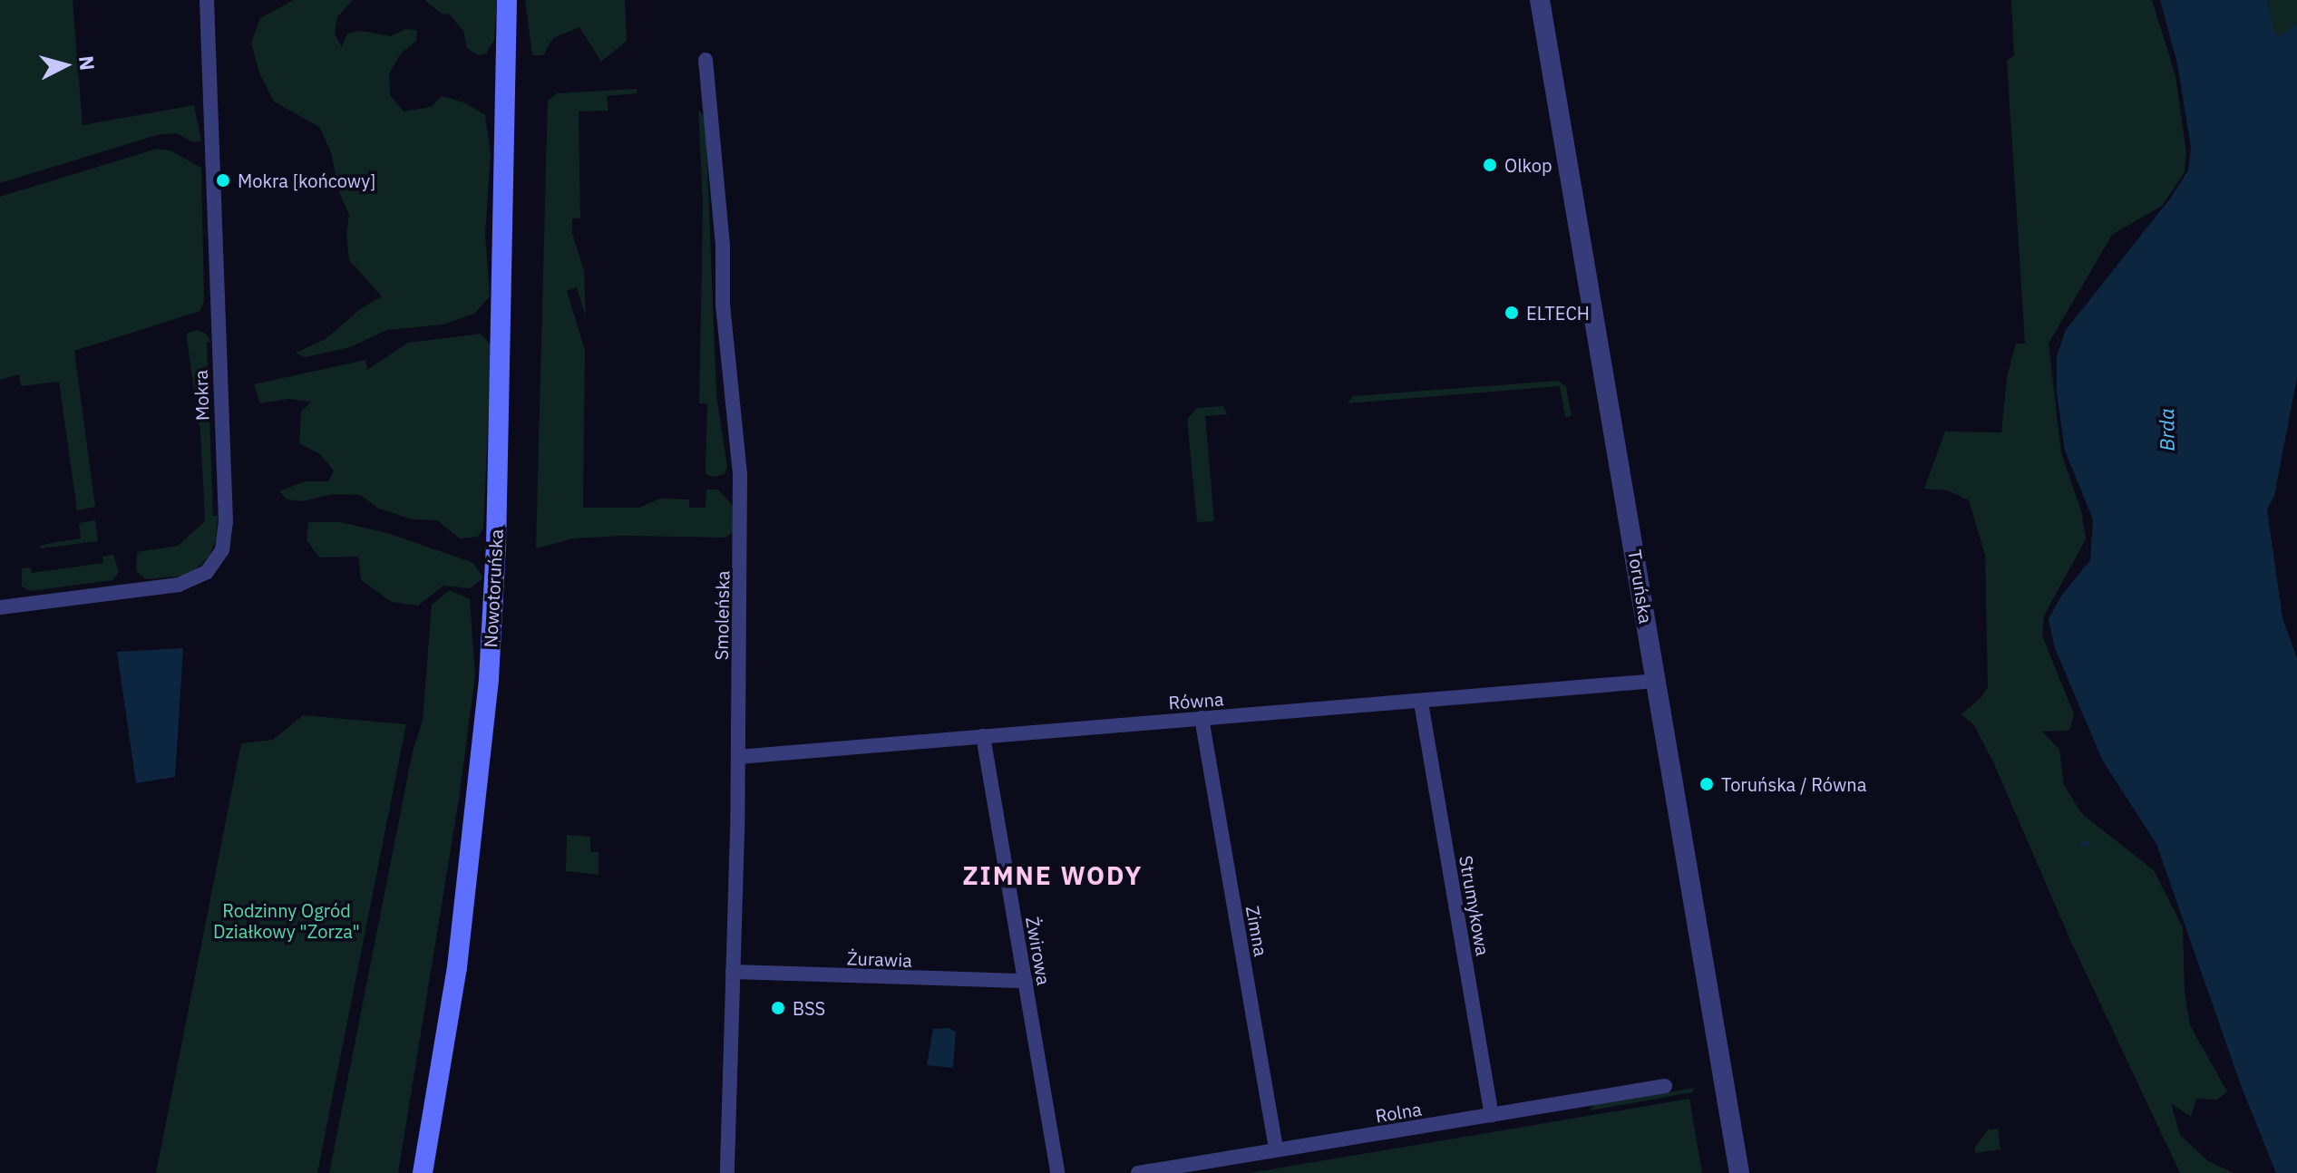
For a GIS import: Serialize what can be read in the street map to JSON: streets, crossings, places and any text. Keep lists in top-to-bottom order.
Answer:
{
  "streets": {
    "main road": ["Nowotoruńska"],
    "street": [
      "Mokra",
      "Toruńska",
      "Smoleńska",
      "Równa",
      "Strumykowa",
      "Zimna",
      "Żwirowa",
      "Żurawia",
      "Rolna"
    ]
  },
  "crossings": [
    ["Toruńska", "Równa"],
    ["Smoleńska", "Równa"],
    ["Smoleńska", "Żurawia"],
    ["Równa", "Strumykowa"],
    ["Równa", "Zimna"],
    ["Równa", "Żwirowa"],
    ["Strumykowa", "Rolna"],
    ["Zimna", "Rolna"],
    ["Żwirowa", "Żurawia"]
  ],
  "districts": ["ZIMNE WODY"],
  "water": ["Brda"],
  "parks": ["Rodzinny Ogród Działkowy \"Zorza\""],
  "places": [
    "Olkop",
    "Mokra [końcowy]",
    "ELTECH",
    "Toruńska / Równa",
    "BSS"
  ],
  "north": "right"
}
